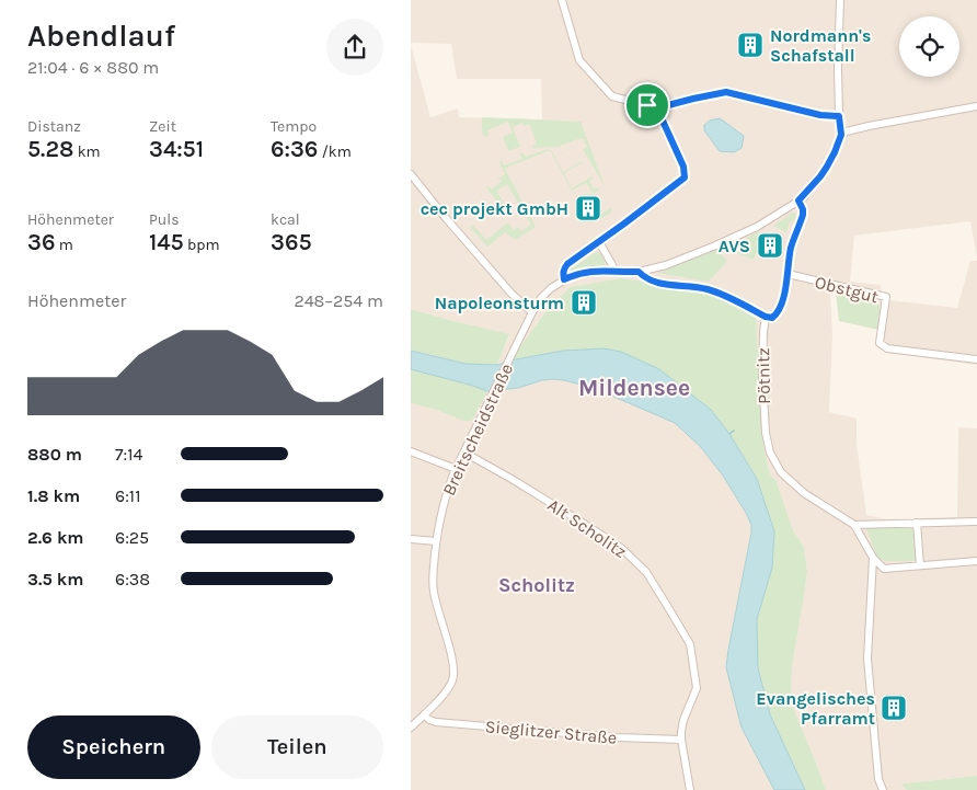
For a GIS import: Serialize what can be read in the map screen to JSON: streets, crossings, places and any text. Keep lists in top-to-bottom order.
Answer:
{
  "streets": {
    "street": [
      "Obstgut",
      "Pötnitz",
      "Breitscheidstraße",
      "Alt Scholitz",
      "Sieglitzer Straße"
    ]
  },
  "crossings": [
    ["Breitscheidstraße", "Alt Scholitz"],
    ["Breitscheidstraße", "Sieglitzer Straße"],
    ["Alt Scholitz", "Sieglitzer Straße"]
  ],
  "districts": ["Mildensee", "Scholitz"],
  "places": {
    "building": [
      "Nordmann's Schafstall",
      "cec projekt GmbH",
      "AVS",
      "Napoleonsturm",
      "Evangelisches Pfarramt"
    ]
  },
  "page": {
    "heading": ["Abendlauf", "21:04 · 6 × 880 m"],
    "stats": [
      ["Distanz", "5.28 km"],
      ["Zeit", "34:51"],
      ["Tempo", "6:36 /km"],
      ["Höhenmeter", "36 m"],
      ["Puls", "145 bpm"],
      ["kcal", "365"]
    ],
    "chart": ["Höhenmeter", "248–254 m"],
    "list": [
      {
        "name": "880 m",
        "note": "7:14"
      },
      {
        "name": "1.8 km",
        "note": "6:11"
      },
      {
        "name": "2.6 km",
        "note": "6:25"
      },
      {
        "name": "3.5 km",
        "note": "6:38"
      }
    ],
    "buttons": ["Speichern", "Teilen"]
  }
}
